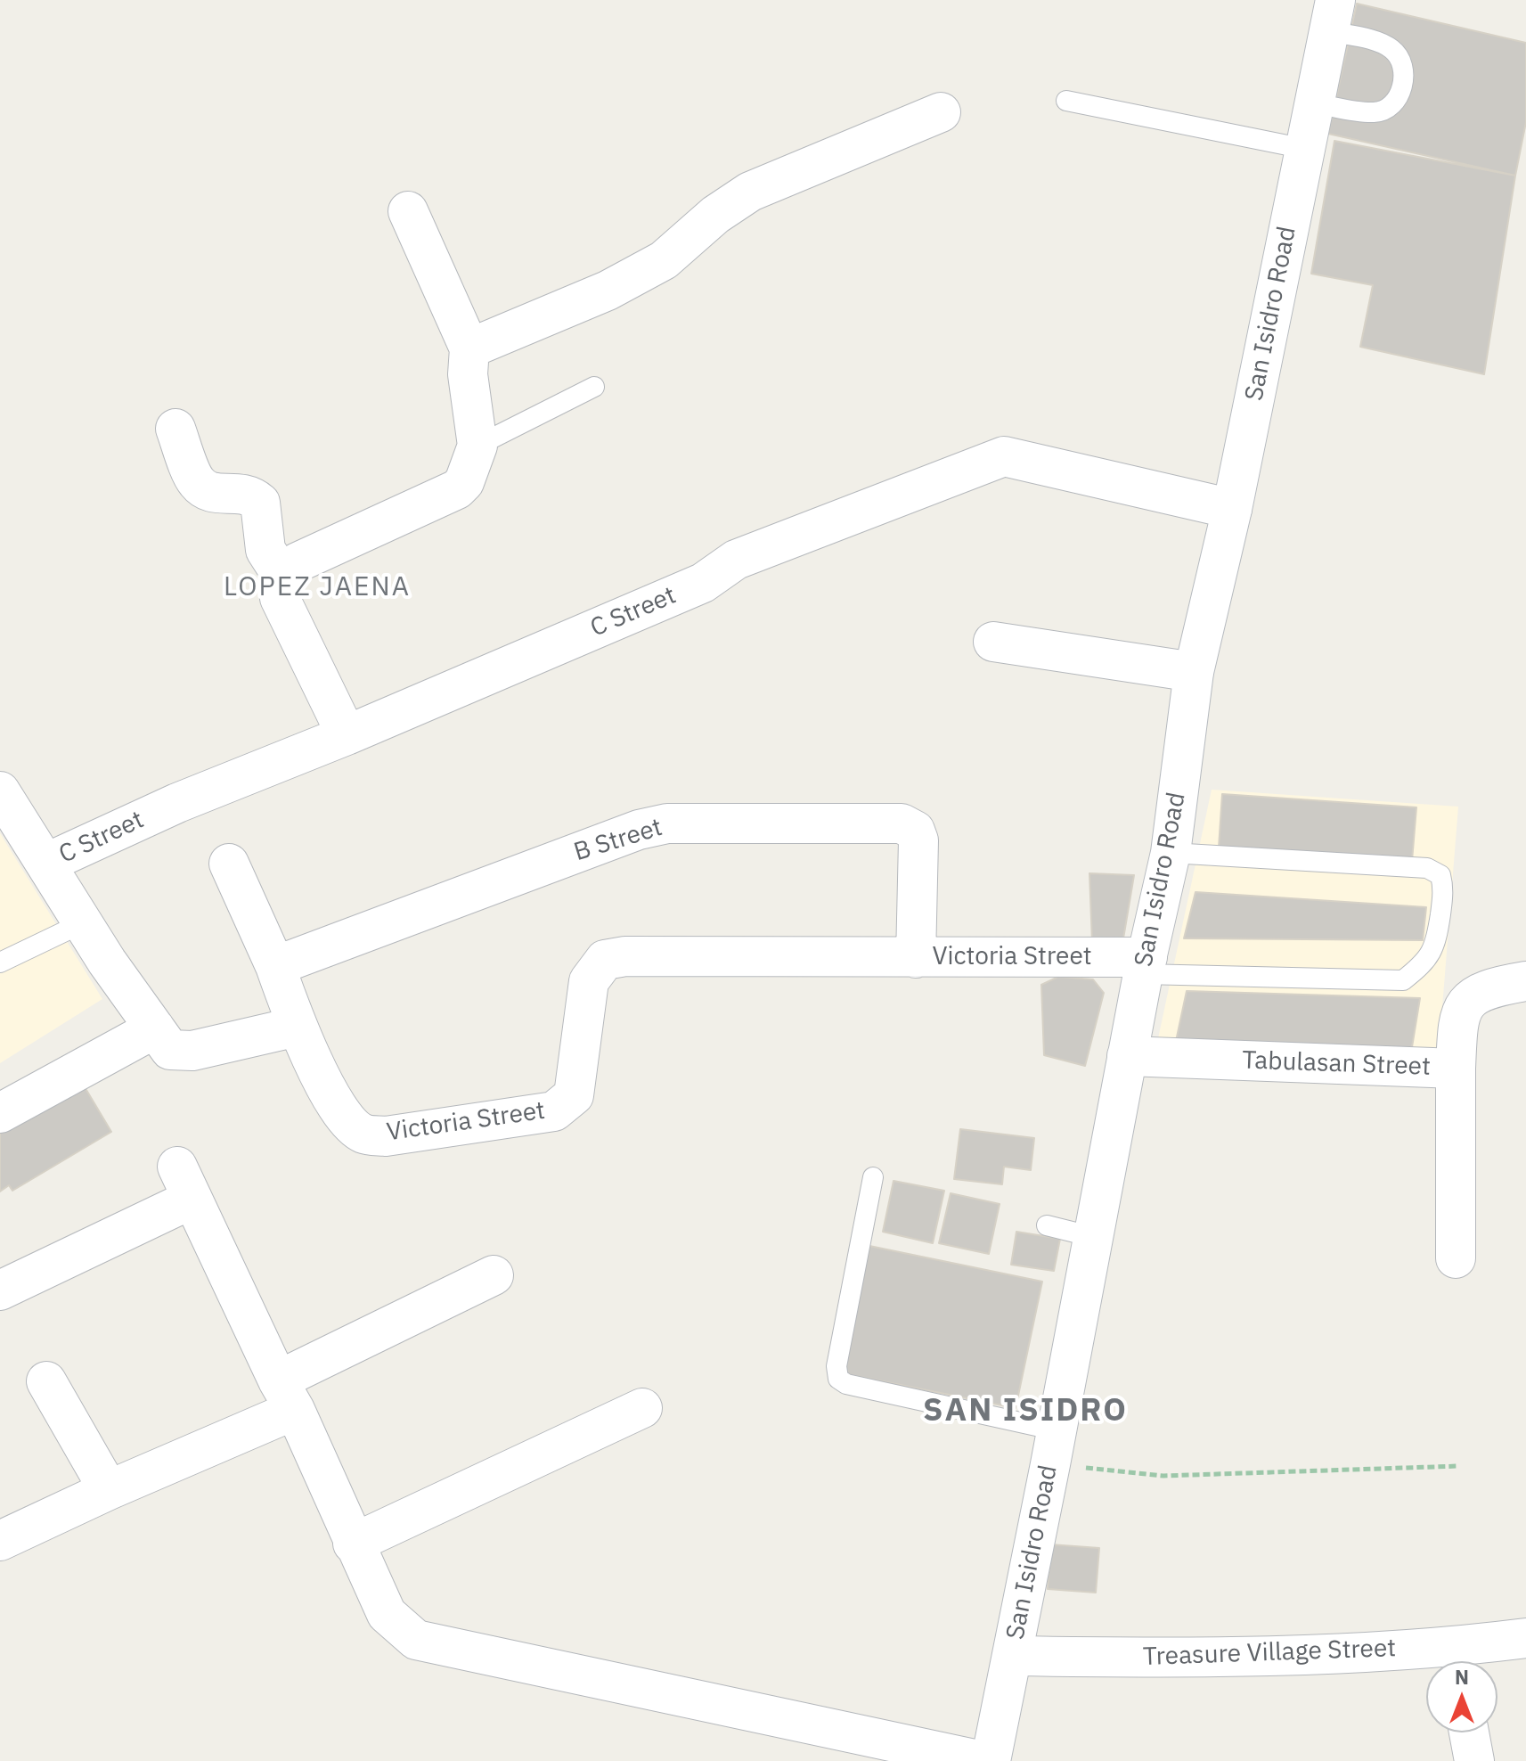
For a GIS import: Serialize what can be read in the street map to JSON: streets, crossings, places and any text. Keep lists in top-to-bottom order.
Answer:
{
  "streets": {
    "street": [
      "San Isidro Road",
      "C Street",
      "B Street",
      "Victoria Street",
      "Tabulasan Street",
      "Treasure Village Street"
    ]
  },
  "crossings": [
    ["San Isidro Road", "C Street"],
    ["San Isidro Road", "Victoria Street"],
    ["San Isidro Road", "Tabulasan Street"],
    ["San Isidro Road", "Treasure Village Street"],
    ["B Street", "Victoria Street"]
  ],
  "districts": ["LOPEZ JAENA", "SAN ISIDRO"],
  "north": "top"
}
